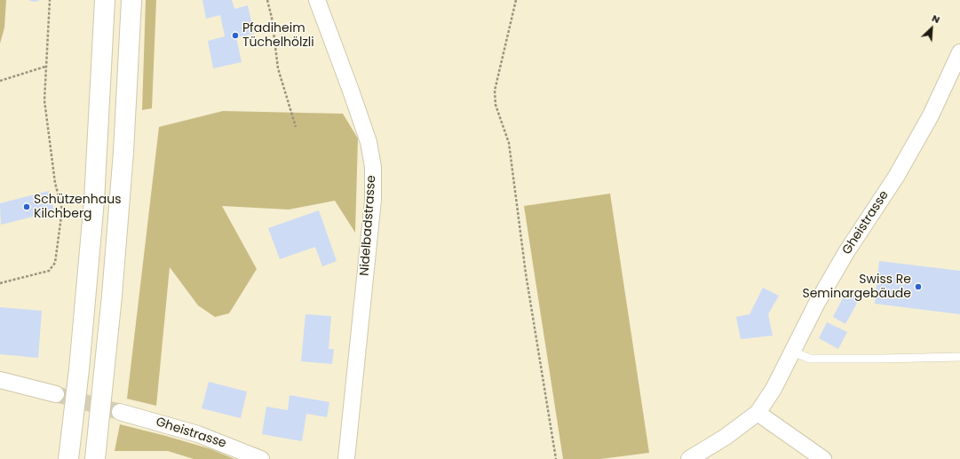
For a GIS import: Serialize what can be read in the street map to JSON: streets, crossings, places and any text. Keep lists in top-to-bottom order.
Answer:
{
  "streets": {
    "street": ["Gheistrasse", "Nidelbadstrasse"]
  },
  "places": ["Pfadiheim Tüchelhölzli", "Schützenhaus Kilchberg", "Swiss Re Seminargebäude"],
  "north": "top right"
}
